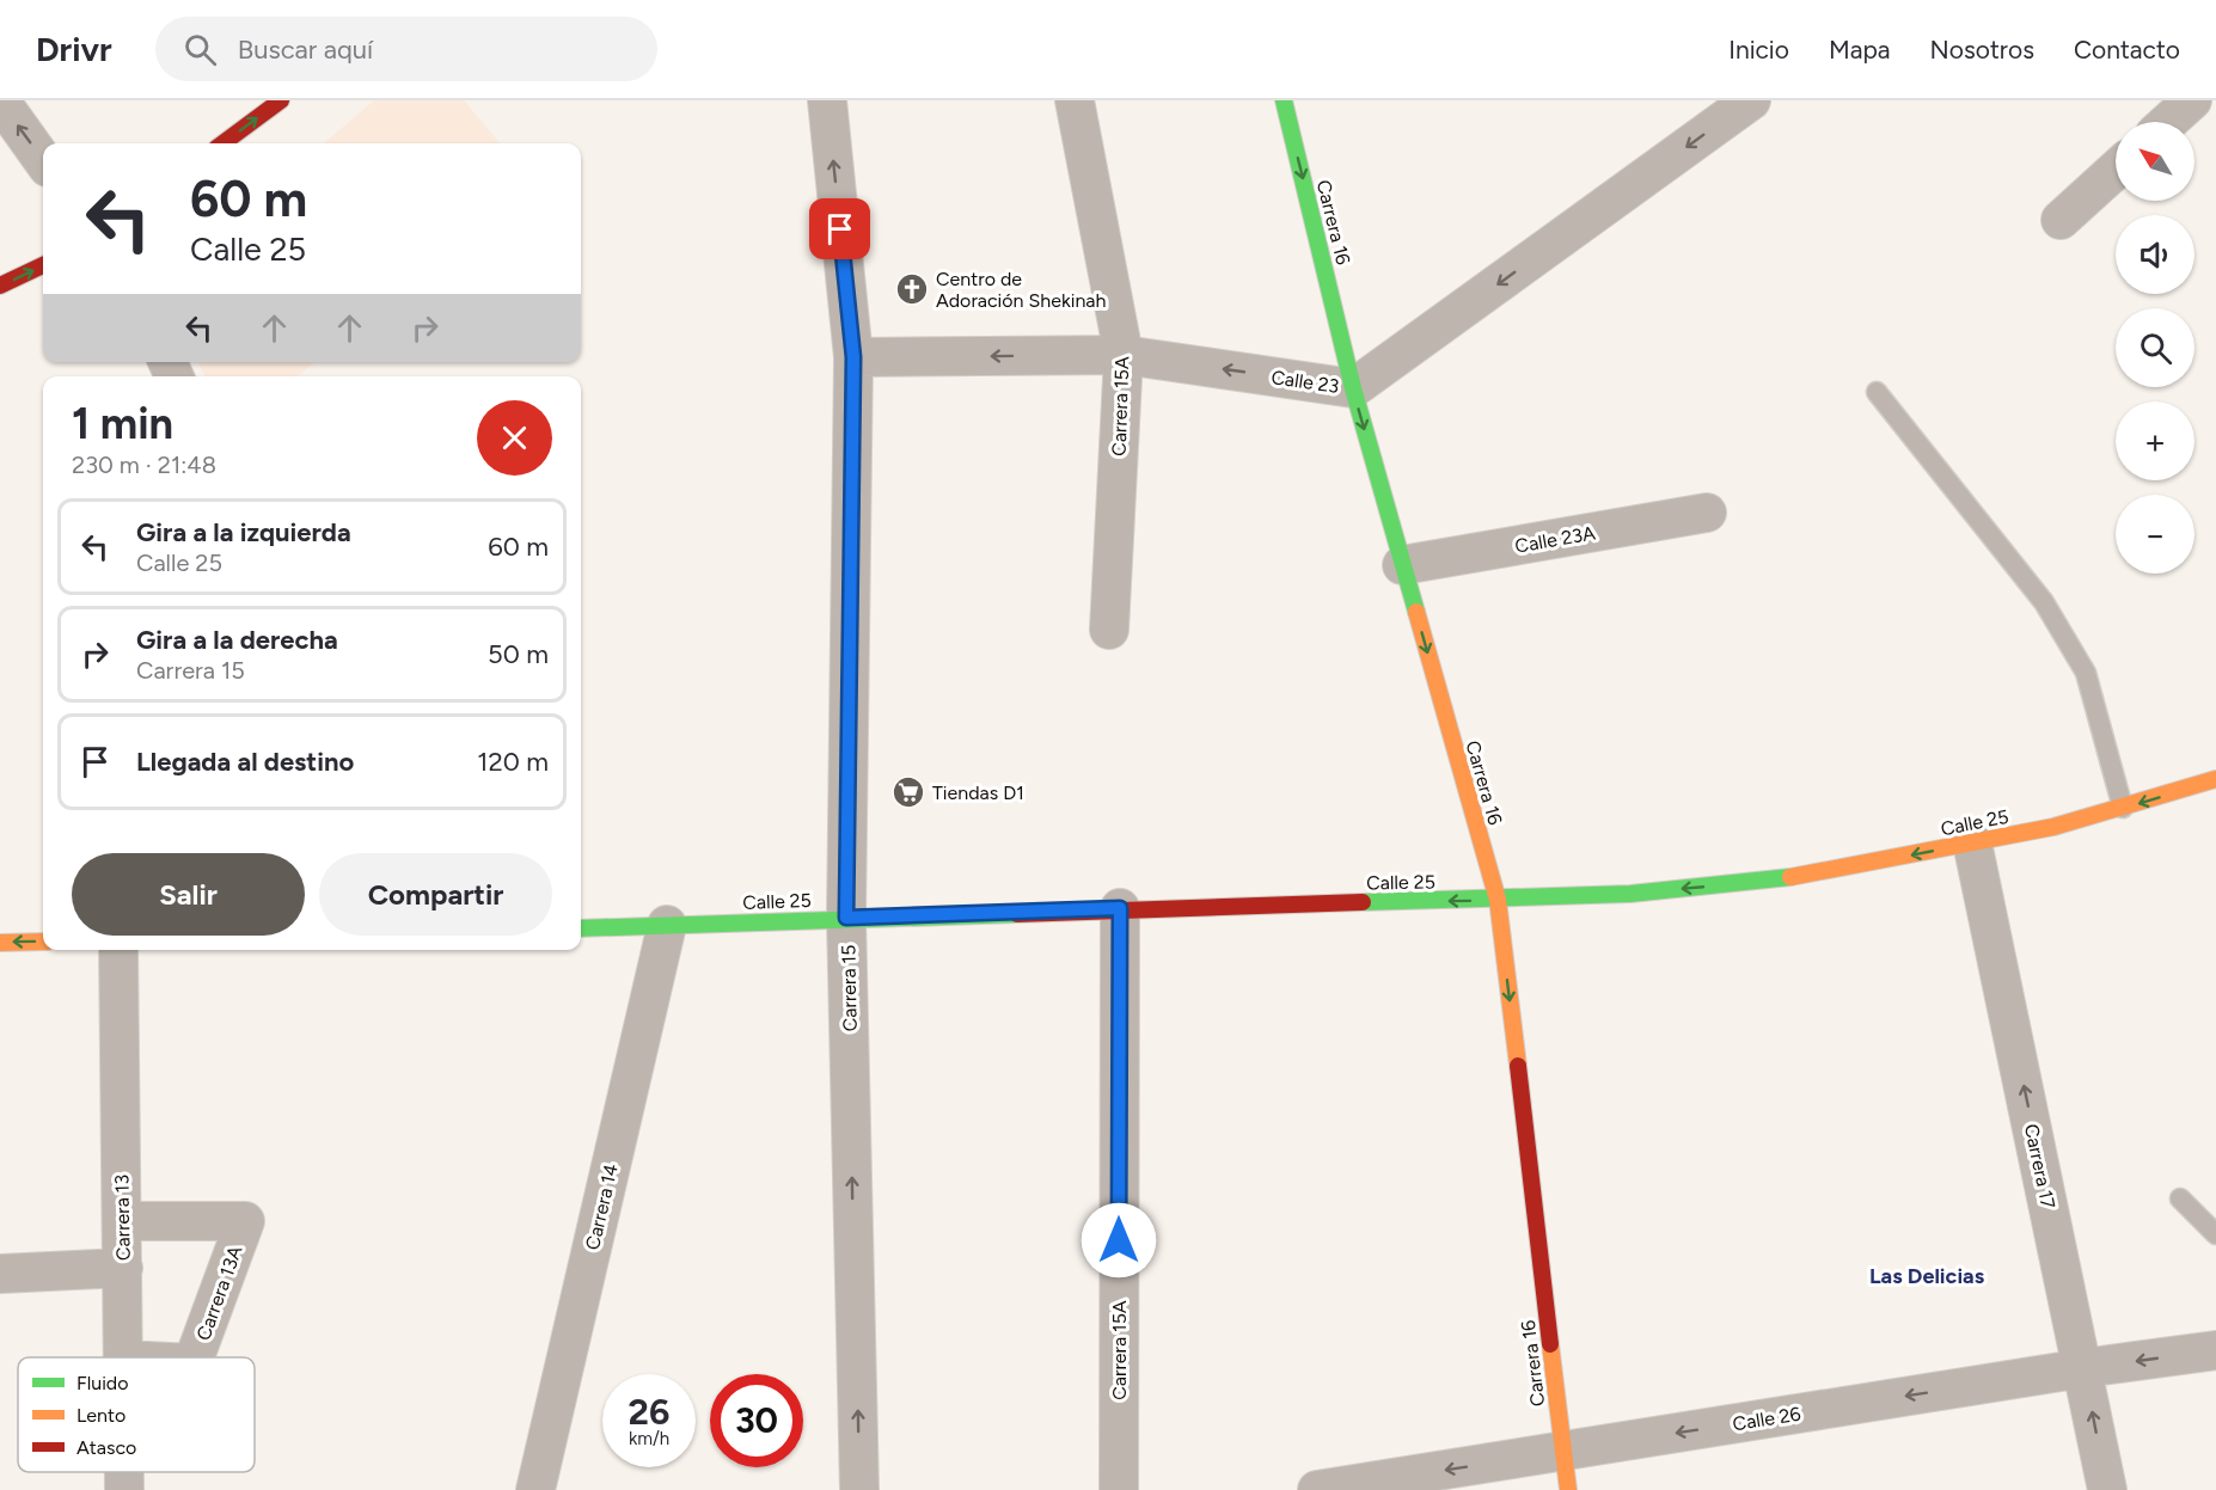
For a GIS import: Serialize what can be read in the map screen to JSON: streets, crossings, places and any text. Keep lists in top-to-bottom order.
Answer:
{
  "streets": {
    "street": [
      "Carrera 16",
      "Calle 23",
      "Carrera 15A",
      "Calle 23A",
      "Calle 25",
      "Carrera 15",
      "Carrera 17",
      "Carrera 14",
      "Carrera 13",
      "Carrera 13A",
      "Calle 26"
    ]
  },
  "crossings": [
    ["Carrera 16", "Calle 23"],
    ["Carrera 16", "Calle 23A"],
    ["Carrera 16", "Calle 25"],
    ["Carrera 16", "Calle 26"],
    ["Calle 23", "Carrera 15A"],
    ["Calle 23", "Carrera 15"],
    ["Carrera 15A", "Calle 25"],
    ["Calle 25", "Carrera 15"],
    ["Calle 25", "Carrera 17"],
    ["Calle 25", "Carrera 14"],
    ["Carrera 17", "Calle 26"],
    ["Carrera 13", "Carrera 13A"]
  ],
  "one_way": [
    "Carrera 16",
    "Calle 23",
    "Calle 25",
    "Carrera 15",
    "Carrera 17",
    "Calle 26"
  ],
  "districts": ["Las Delicias"],
  "places": {
    "church": ["Centro de Adoración Shekinah"],
    "supermarket": ["Tiendas D1"]
  },
  "legend": ["Fluido", "Lento", "Atasco"],
  "north": "top left",
  "page": {
    "header": "Drivr",
    "search": "Buscar aquí",
    "nav": [
      "Inicio",
      "Mapa",
      "Nosotros",
      "Contacto"
    ],
    "map_buttons": ["+", "−"],
    "turn": ["60 m", "Calle 25"],
    "heading": ["1 min", "230 m · 21:48"],
    "list": [
      {
        "name": "Gira a la izquierda",
        "note": "Calle 25",
        "value": "60 m"
      },
      {
        "name": "Gira a la derecha",
        "note": "Carrera 15",
        "value": "50 m"
      },
      {
        "name": "Llegada al destino",
        "value": "120 m"
      }
    ],
    "buttons": ["Salir", "Compartir"],
    "speed": "26 km/h",
    "limit": "30"
  }
}
